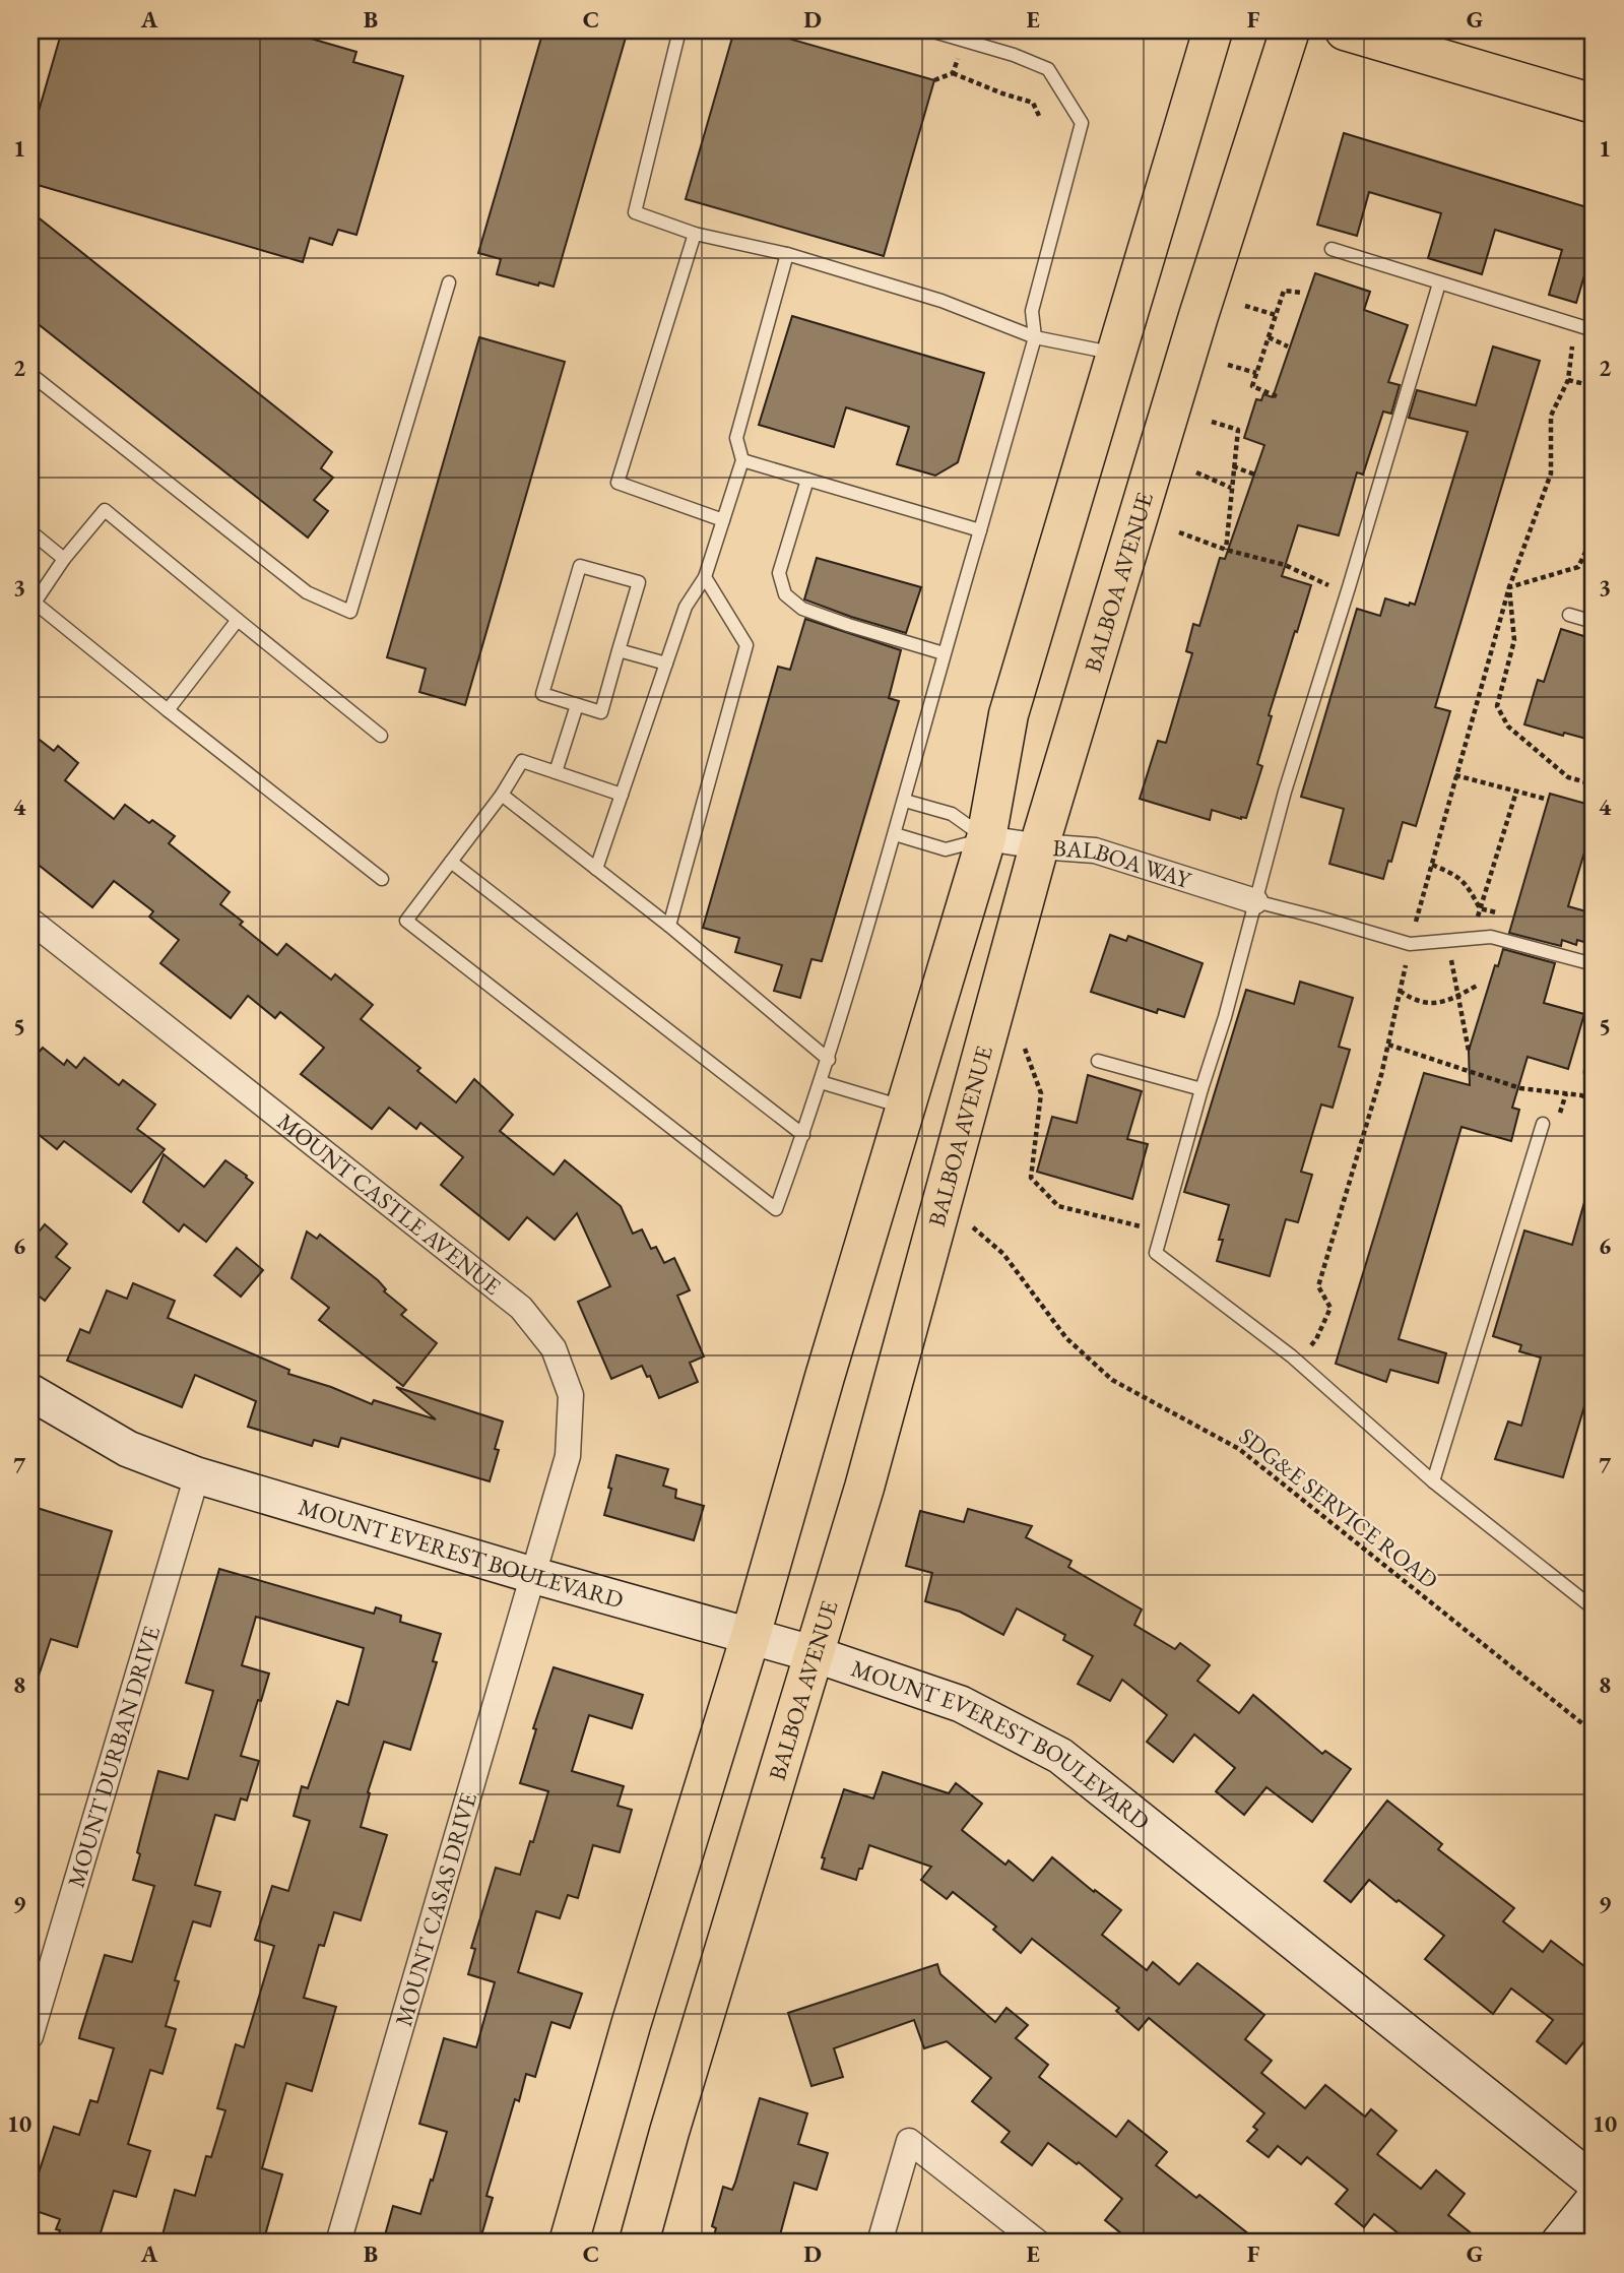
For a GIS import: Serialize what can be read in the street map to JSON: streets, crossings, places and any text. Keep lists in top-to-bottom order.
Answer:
{
  "streets": {
    "main road": ["BALBOA AVENUE"],
    "street": [
      "BALBOA WAY",
      "MOUNT CASTLE AVENUE",
      "MOUNT EVEREST BOULEVARD",
      "MOUNT DURBAN DRIVE",
      "MOUNT CASAS DRIVE"
    ],
    "path": ["SDG&E SERVICE ROAD"]
  },
  "crossings": [
    ["BALBOA AVENUE", "BALBOA WAY"],
    ["BALBOA AVENUE", "MOUNT EVEREST BOULEVARD"],
    ["MOUNT CASTLE AVENUE", "MOUNT EVEREST BOULEVARD"],
    ["MOUNT CASTLE AVENUE", "MOUNT CASAS DRIVE"],
    ["MOUNT EVEREST BOULEVARD", "MOUNT DURBAN DRIVE"],
    ["MOUNT EVEREST BOULEVARD", "MOUNT CASAS DRIVE"]
  ],
  "grid": {
    "columns": [
      "A",
      "B",
      "C",
      "D",
      "E",
      "F",
      "G"
    ],
    "rows": [
      "1",
      "2",
      "3",
      "4",
      "5",
      "6",
      "7",
      "8",
      "9",
      "10"
    ]
  }
}
